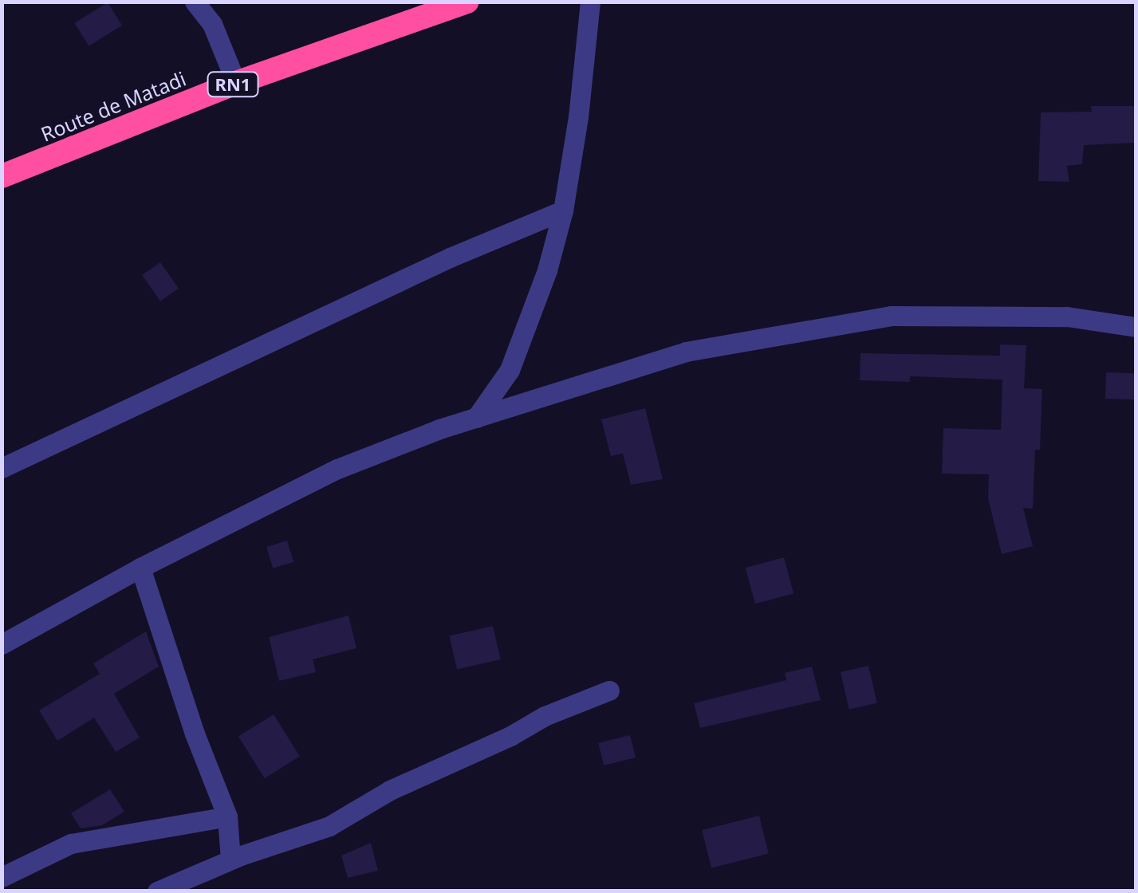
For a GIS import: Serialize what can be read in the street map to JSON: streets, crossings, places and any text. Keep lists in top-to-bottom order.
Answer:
{
  "streets": {
    "highway": ["RN1", "Route de Matadi"]
  }
}
